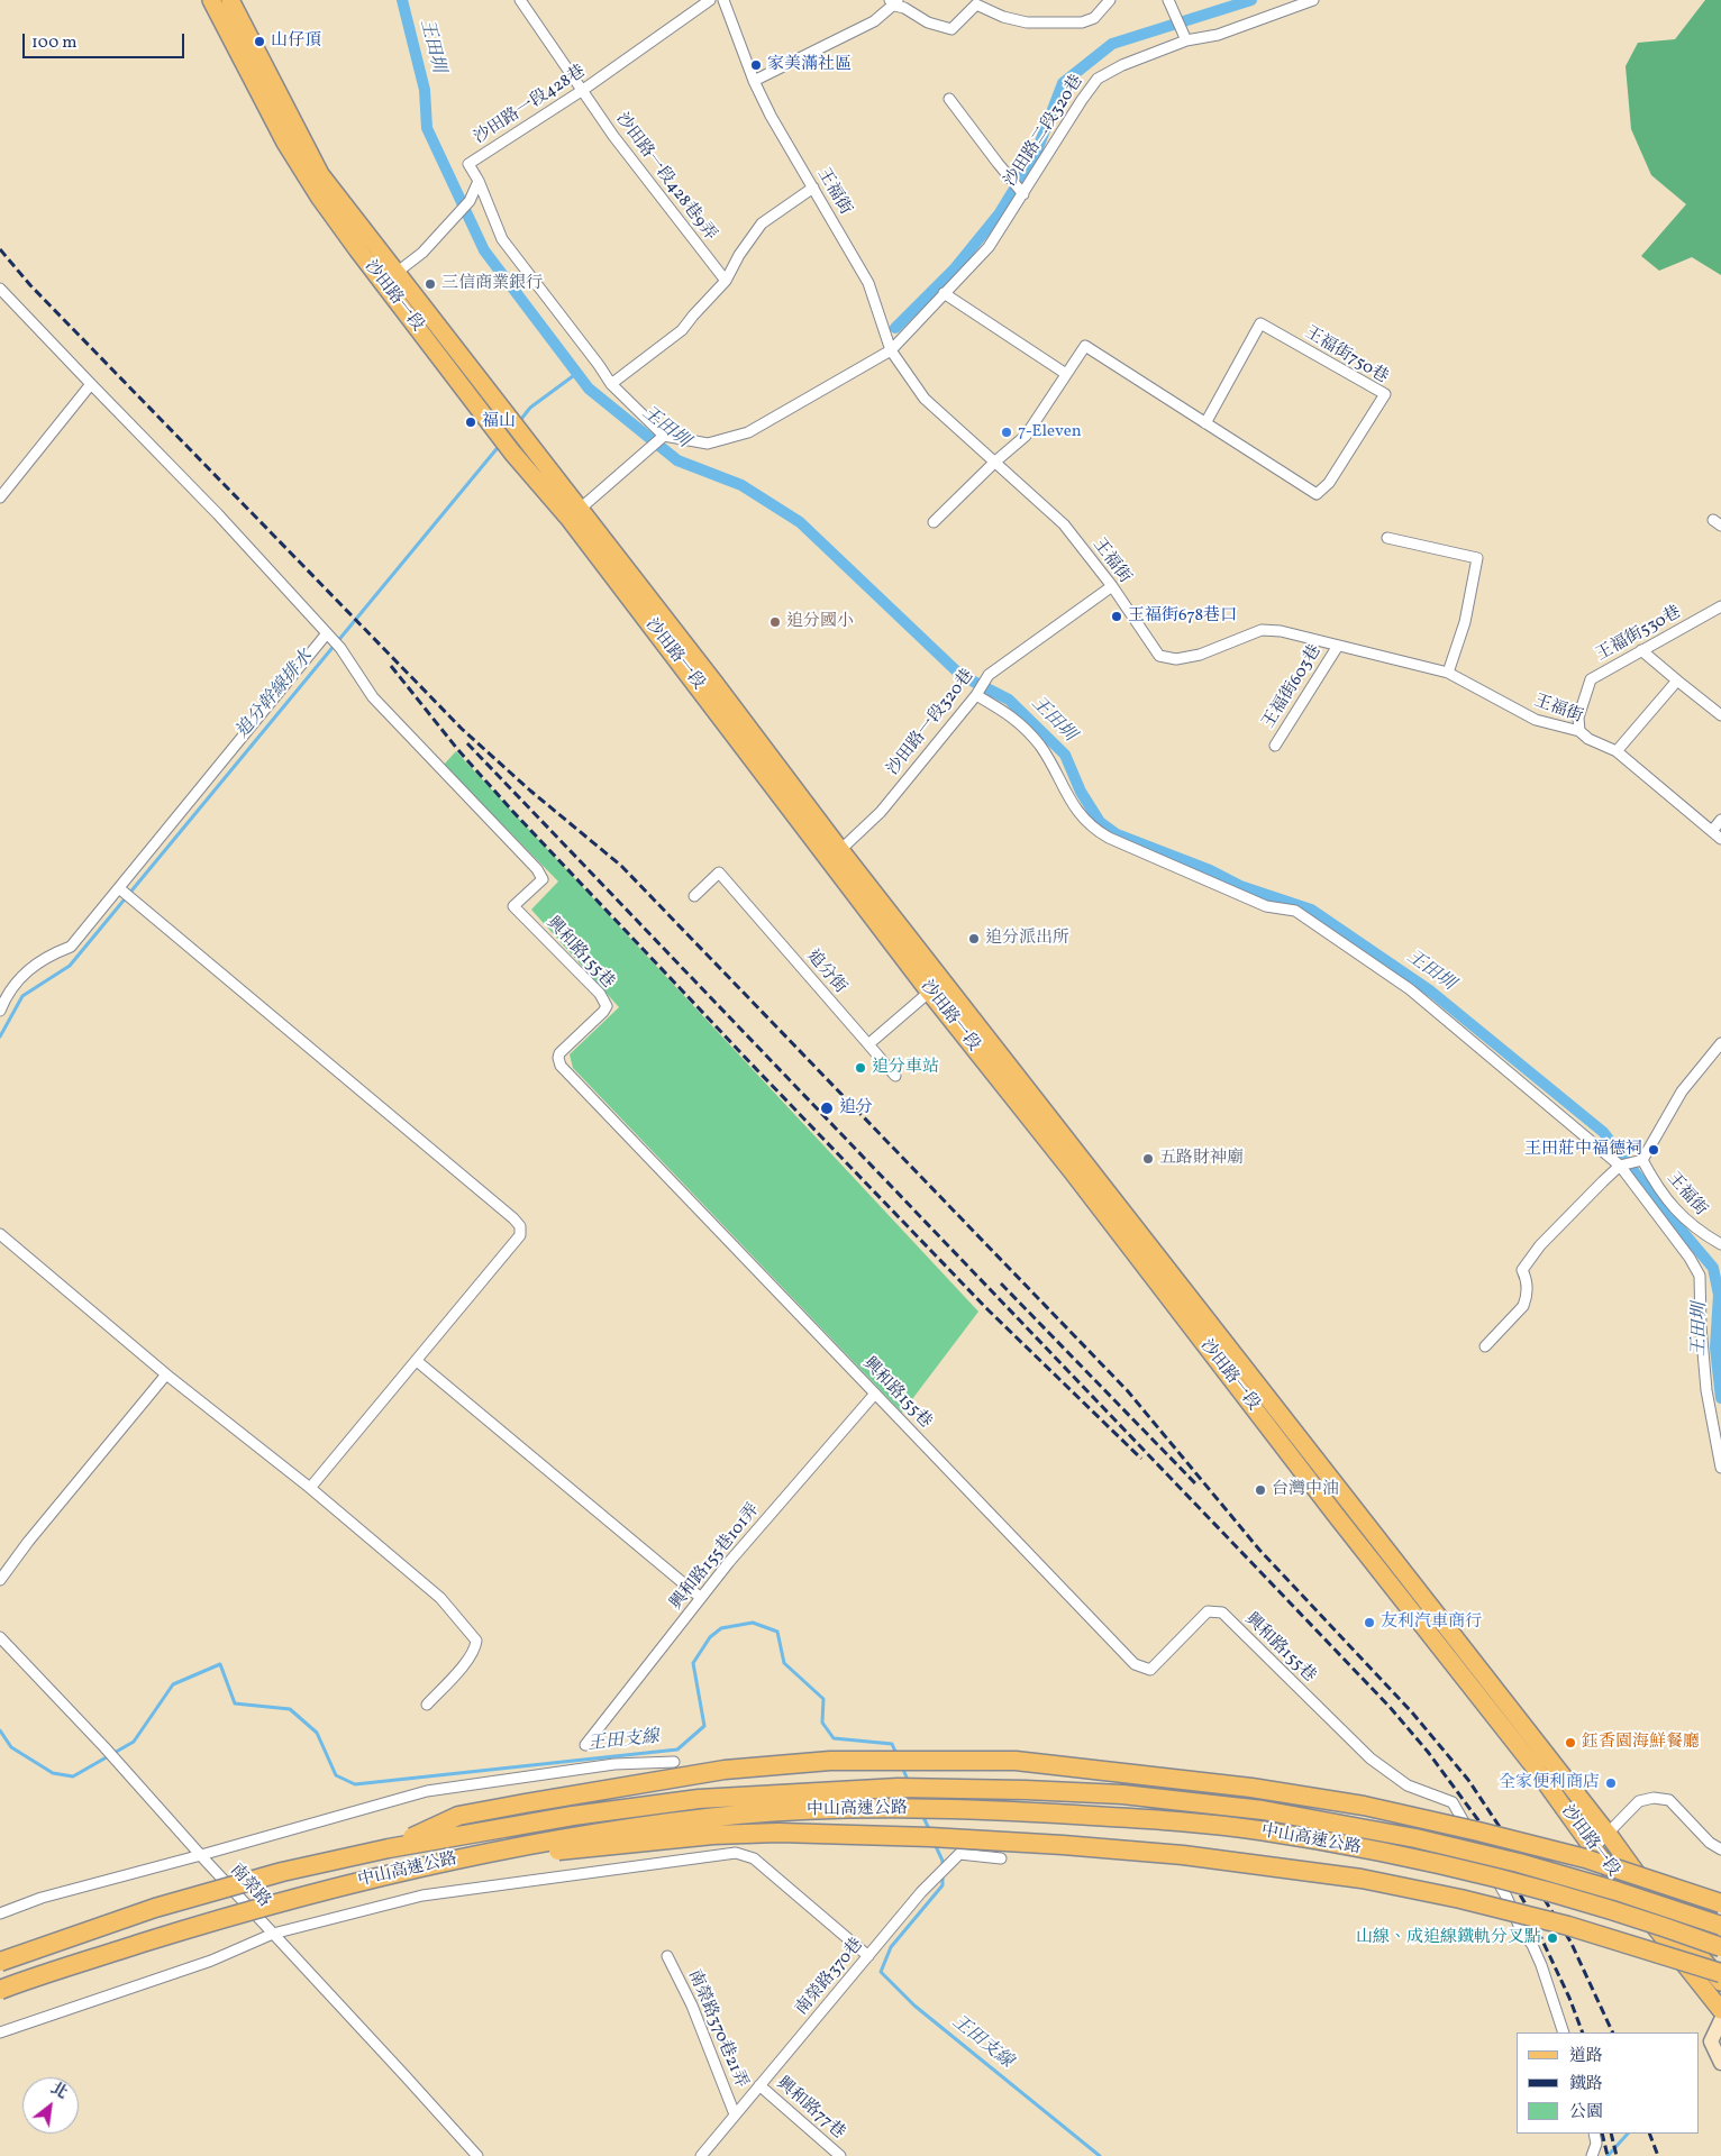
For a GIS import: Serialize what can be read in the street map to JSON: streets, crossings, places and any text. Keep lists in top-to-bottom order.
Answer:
{
  "streets": {
    "highway": ["中山高速公路"],
    "main road": ["沙田路一段"],
    "street": [
      "沙田路一段428巷",
      "沙田路二段320巷",
      "沙田路一段428巷9弄",
      "王福街",
      "王福街750巷",
      "王福街530巷",
      "王福街603巷",
      "沙田路一段320巷",
      "興和路155巷",
      "追分街",
      "興和路155巷101弄",
      "南榮路",
      "南榮路370巷",
      "南榮路370巷21弄",
      "興和路77巷"
    ]
  },
  "crossings": [
    ["沙田路一段428巷", "沙田路一段428巷9弄"],
    ["沙田路二段320巷", "王福街"],
    ["王福街", "王福街750巷"],
    ["王福街", "王福街530巷"],
    ["王福街", "王福街603巷"],
    ["王福街", "沙田路一段320巷"],
    ["沙田路一段", "沙田路一段320巷"],
    ["興和路155巷", "興和路155巷101弄"],
    ["南榮路370巷", "南榮路370巷21弄"],
    ["南榮路370巷", "興和路77巷"]
  ],
  "water": ["王田圳", "追分幹線排水", "王田支線"],
  "places": [
    "山仔頂",
    "家美滿社區",
    "三信商業銀行",
    "福山",
    "7-Eleven",
    "王福街678巷口",
    "追分國小",
    "追分派出所",
    "追分車站",
    "追分",
    "王田莊中福德祠",
    "五路財神廟",
    "台灣中油",
    "友利汽車商行",
    "鈺香園海鮮餐廳",
    "全家便利商店",
    "山線、成追線鐵軌分叉點"
  ],
  "legend": ["道路", "鐵路", "公園"],
  "scale_bar": "100 m",
  "north": "top right"
}
